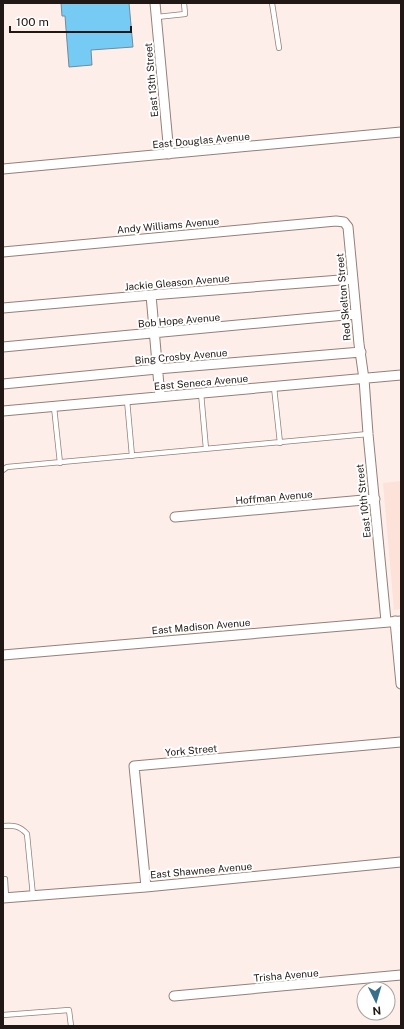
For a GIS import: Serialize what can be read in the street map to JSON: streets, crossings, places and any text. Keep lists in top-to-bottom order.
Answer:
{
  "streets": {
    "street": [
      "East 13th Street",
      "East Douglas Avenue",
      "Andy Williams Avenue",
      "Jackie Gleason Avenue",
      "Red Skelton Street",
      "Bob Hope Avenue",
      "Bing Crosby Avenue",
      "East Seneca Avenue",
      "Hoffman Avenue",
      "East 10th Street",
      "East Madison Avenue",
      "York Street",
      "East Shawnee Avenue",
      "Trisha Avenue"
    ]
  },
  "crossings": [
    ["East 13th Street", "East Douglas Avenue"],
    ["Andy Williams Avenue", "Red Skelton Street"],
    ["Jackie Gleason Avenue", "Red Skelton Street"],
    ["Red Skelton Street", "Bob Hope Avenue"],
    ["Red Skelton Street", "Bing Crosby Avenue"],
    ["Red Skelton Street", "East Seneca Avenue"],
    ["Red Skelton Street", "East 10th Street"],
    ["East Seneca Avenue", "East 10th Street"],
    ["Hoffman Avenue", "East 10th Street"],
    ["East 10th Street", "East Madison Avenue"],
    ["York Street", "East Shawnee Avenue"]
  ],
  "scale_bar": "100 m",
  "north": "bottom"
}
